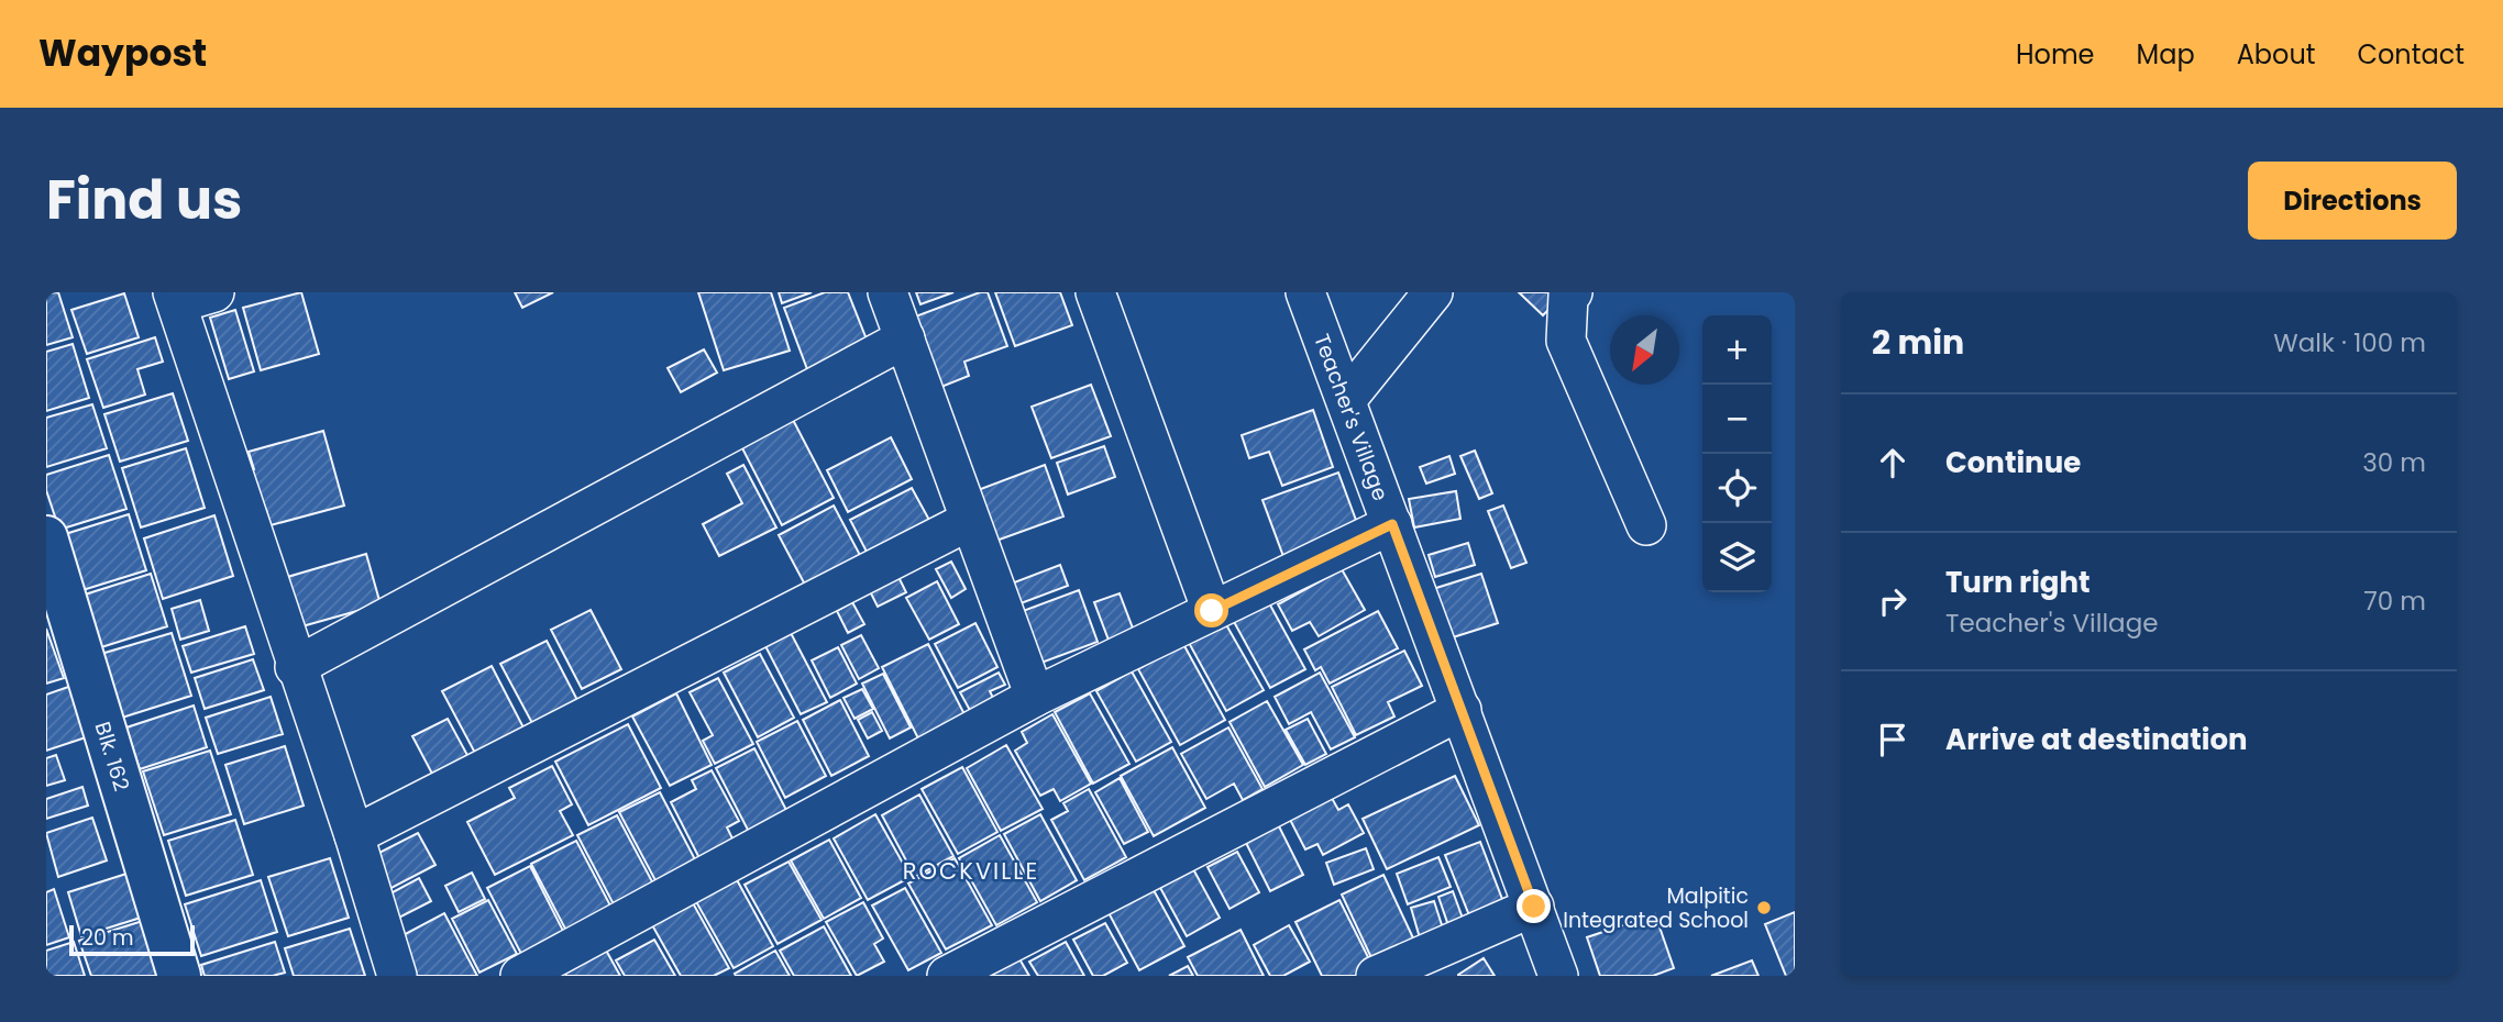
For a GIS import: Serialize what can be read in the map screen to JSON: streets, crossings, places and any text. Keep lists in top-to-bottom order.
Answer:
{
  "streets": {
    "street": ["Teacher's Village", "Blk. 162"]
  },
  "districts": ["ROCKVILLE"],
  "places": ["Malpitic Integrated School"],
  "scale_bar": "20 m",
  "north": "bottom left",
  "page": {
    "header": "Waypost",
    "nav": [
      "Home",
      "Map",
      "About",
      "Contact"
    ],
    "title": "Find us",
    "buttons": "Directions",
    "heading": ["2 min", "Walk · 100 m"],
    "map_buttons": ["+", "−"],
    "list": [
      ["Continue", "30 m"],
      ["Turn right", "Teacher's Village", "70 m"],
      "Arrive at destination"
    ],
    "scale": "20 m"
  }
}
